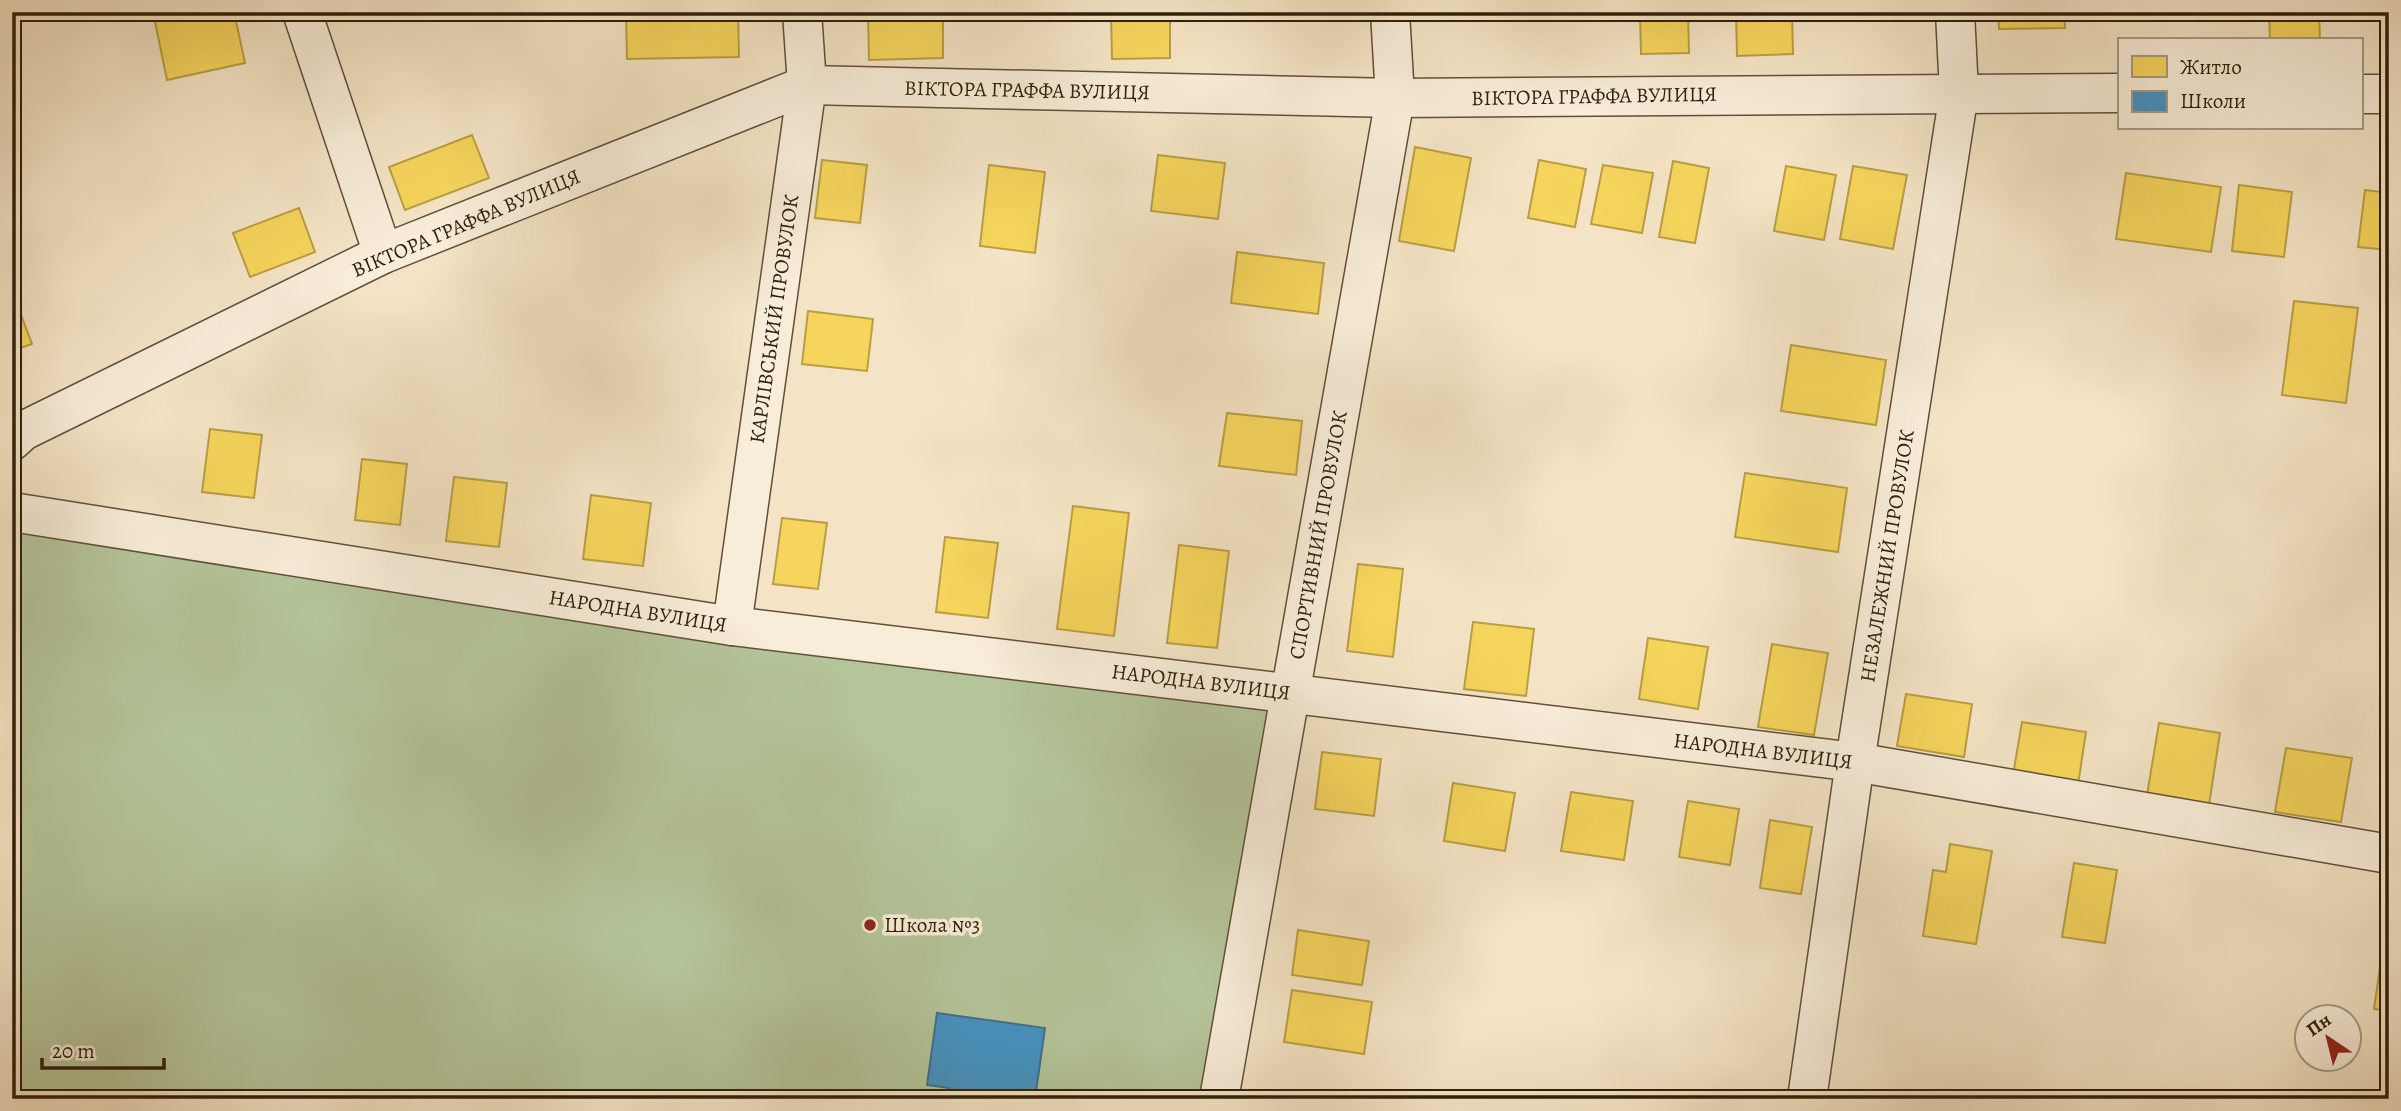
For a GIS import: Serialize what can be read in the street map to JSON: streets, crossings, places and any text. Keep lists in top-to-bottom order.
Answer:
{
  "streets": {
    "street": [
      "ВІКТОРА ГРАФФА ВУЛИЦЯ",
      "КАРЛІВСЬКИЙ ПРОВУЛОК",
      "СПОРТИВНИЙ ПРОВУЛОК",
      "НЕЗАЛЕЖНИЙ ПРОВУЛОК",
      "НАРОДНА ВУЛИЦЯ"
    ]
  },
  "crossings": [
    ["ВІКТОРА ГРАФФА ВУЛИЦЯ", "КАРЛІВСЬКИЙ ПРОВУЛОК"],
    ["ВІКТОРА ГРАФФА ВУЛИЦЯ", "СПОРТИВНИЙ ПРОВУЛОК"],
    ["ВІКТОРА ГРАФФА ВУЛИЦЯ", "НЕЗАЛЕЖНИЙ ПРОВУЛОК"],
    ["КАРЛІВСЬКИЙ ПРОВУЛОК", "НАРОДНА ВУЛИЦЯ"],
    ["СПОРТИВНИЙ ПРОВУЛОК", "НАРОДНА ВУЛИЦЯ"],
    ["НЕЗАЛЕЖНИЙ ПРОВУЛОК", "НАРОДНА ВУЛИЦЯ"]
  ],
  "places": ["Школа №3"],
  "legend": ["Житло", "Школи"],
  "scale_bar": "20 m",
  "north": "top left"
}
